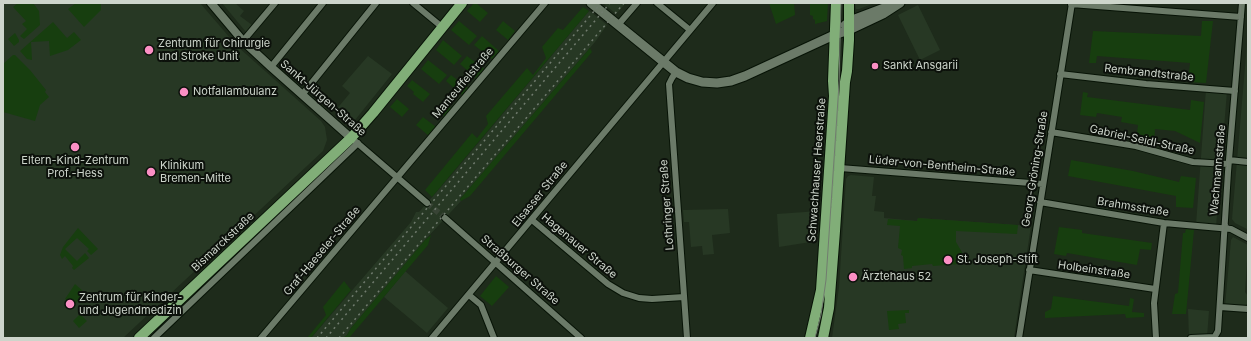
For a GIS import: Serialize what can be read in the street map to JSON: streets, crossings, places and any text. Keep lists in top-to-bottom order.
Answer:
{
  "streets": {
    "main road": ["Schwachhauser Heerstraße", "Bismarckstraße"],
    "street": [
      "Rembrandtstraße",
      "Manteuffelstraße",
      "Sankt-Jürgen-Straße",
      "Gabriel-Seidl-Straße",
      "Lüder-von-Bentheim-Straße",
      "Georg-Gröning-Straße",
      "Wachmannstraße",
      "Elsasser Straße",
      "Lothringer Straße",
      "Brahmsstraße",
      "Hagenauer Straße",
      "Graf-Haeseler-Straße",
      "Straßburger Straße",
      "Holbeinstraße"
    ]
  },
  "crossings": [
    ["Rembrandtstraße", "Georg-Gröning-Straße"],
    ["Rembrandtstraße", "Wachmannstraße"],
    ["Manteuffelstraße", "Sankt-Jürgen-Straße"],
    ["Manteuffelstraße", "Graf-Haeseler-Straße"],
    ["Sankt-Jürgen-Straße", "Bismarckstraße"],
    ["Sankt-Jürgen-Straße", "Graf-Haeseler-Straße"],
    ["Gabriel-Seidl-Straße", "Georg-Gröning-Straße"],
    ["Gabriel-Seidl-Straße", "Wachmannstraße"],
    ["Lüder-von-Bentheim-Straße", "Georg-Gröning-Straße"],
    ["Lüder-von-Bentheim-Straße", "Schwachhauser Heerstraße"],
    ["Georg-Gröning-Straße", "Brahmsstraße"],
    ["Georg-Gröning-Straße", "Holbeinstraße"],
    ["Wachmannstraße", "Brahmsstraße"],
    ["Elsasser Straße", "Hagenauer Straße"],
    ["Elsasser Straße", "Straßburger Straße"],
    ["Lothringer Straße", "Hagenauer Straße"]
  ],
  "places": [
    "Zentrum für Chirurgie und Stroke Unit",
    "Sankt Ansgarii",
    "Notfallambulanz",
    "Eltern-Kind-Zentrum Prof.-Hess",
    "Klinikum Bremen-Mitte",
    "St. Joseph-Stift",
    "Ärztehaus 52",
    "Zentrum für Kinder- und Jugendmedizin"
  ]
}
